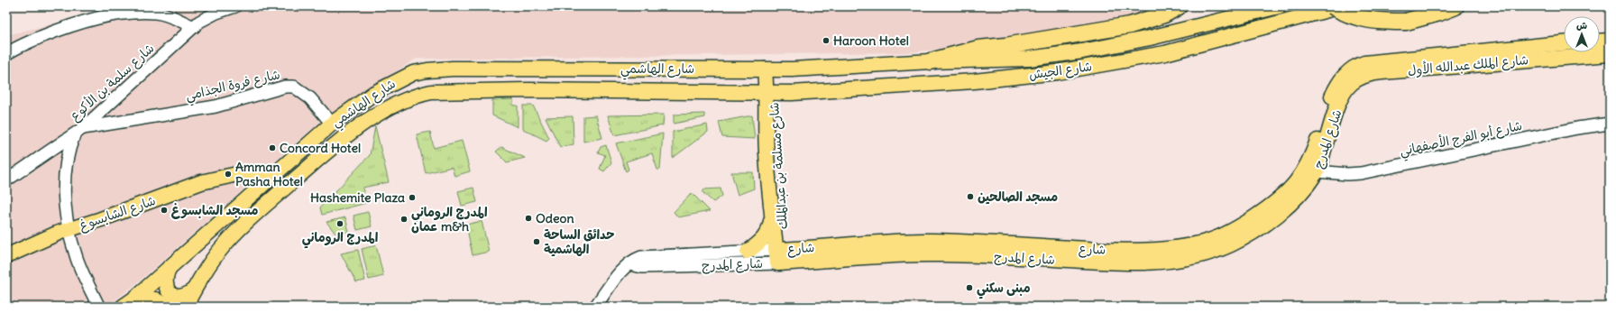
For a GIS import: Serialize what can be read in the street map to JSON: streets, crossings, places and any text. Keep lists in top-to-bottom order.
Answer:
{
  "streets": {
    "main road": [
      "شارع الملك عبدالله الأول",
      "شارع الهاشمي",
      "شارع الجيش",
      "شارع المدرج",
      "شارع مسلمة بن عبدالملك",
      "شارع الشابسوغ"
    ],
    "street": ["شارع سلمة بن الأكوع", "شارع فروة الجذامي", "شارع أبو الفرج الأصفهاني"]
  },
  "crossings": [
    ["شارع الملك عبدالله الأول", "شارع المدرج"],
    ["شارع الهاشمي", "شارع الجيش"],
    ["شارع الهاشمي", "شارع فروة الجذامي"],
    ["شارع الهاشمي", "شارع مسلمة بن عبدالملك"],
    ["شارع الهاشمي", "شارع الشابسوغ"],
    ["شارع الجيش", "شارع مسلمة بن عبدالملك"],
    ["شارع سلمة بن الأكوع", "شارع فروة الجذامي"],
    ["شارع أبو الفرج الأصفهاني", "شارع المدرج"],
    ["شارع المدرج", "شارع مسلمة بن عبدالملك"]
  ],
  "places": [
    "Haroon Hotel",
    "Concord Hotel",
    "Amman Pasha Hotel",
    "مسجد الصالحين",
    "Hashemite Plaza",
    "مسجد الشابسوغ",
    "Odeon",
    "المدرج الروماني عمان m&h",
    "المدرج الروماني",
    "حدائق الساحة الهاشمية",
    "مبنى سكني"
  ],
  "north": "top"
}
